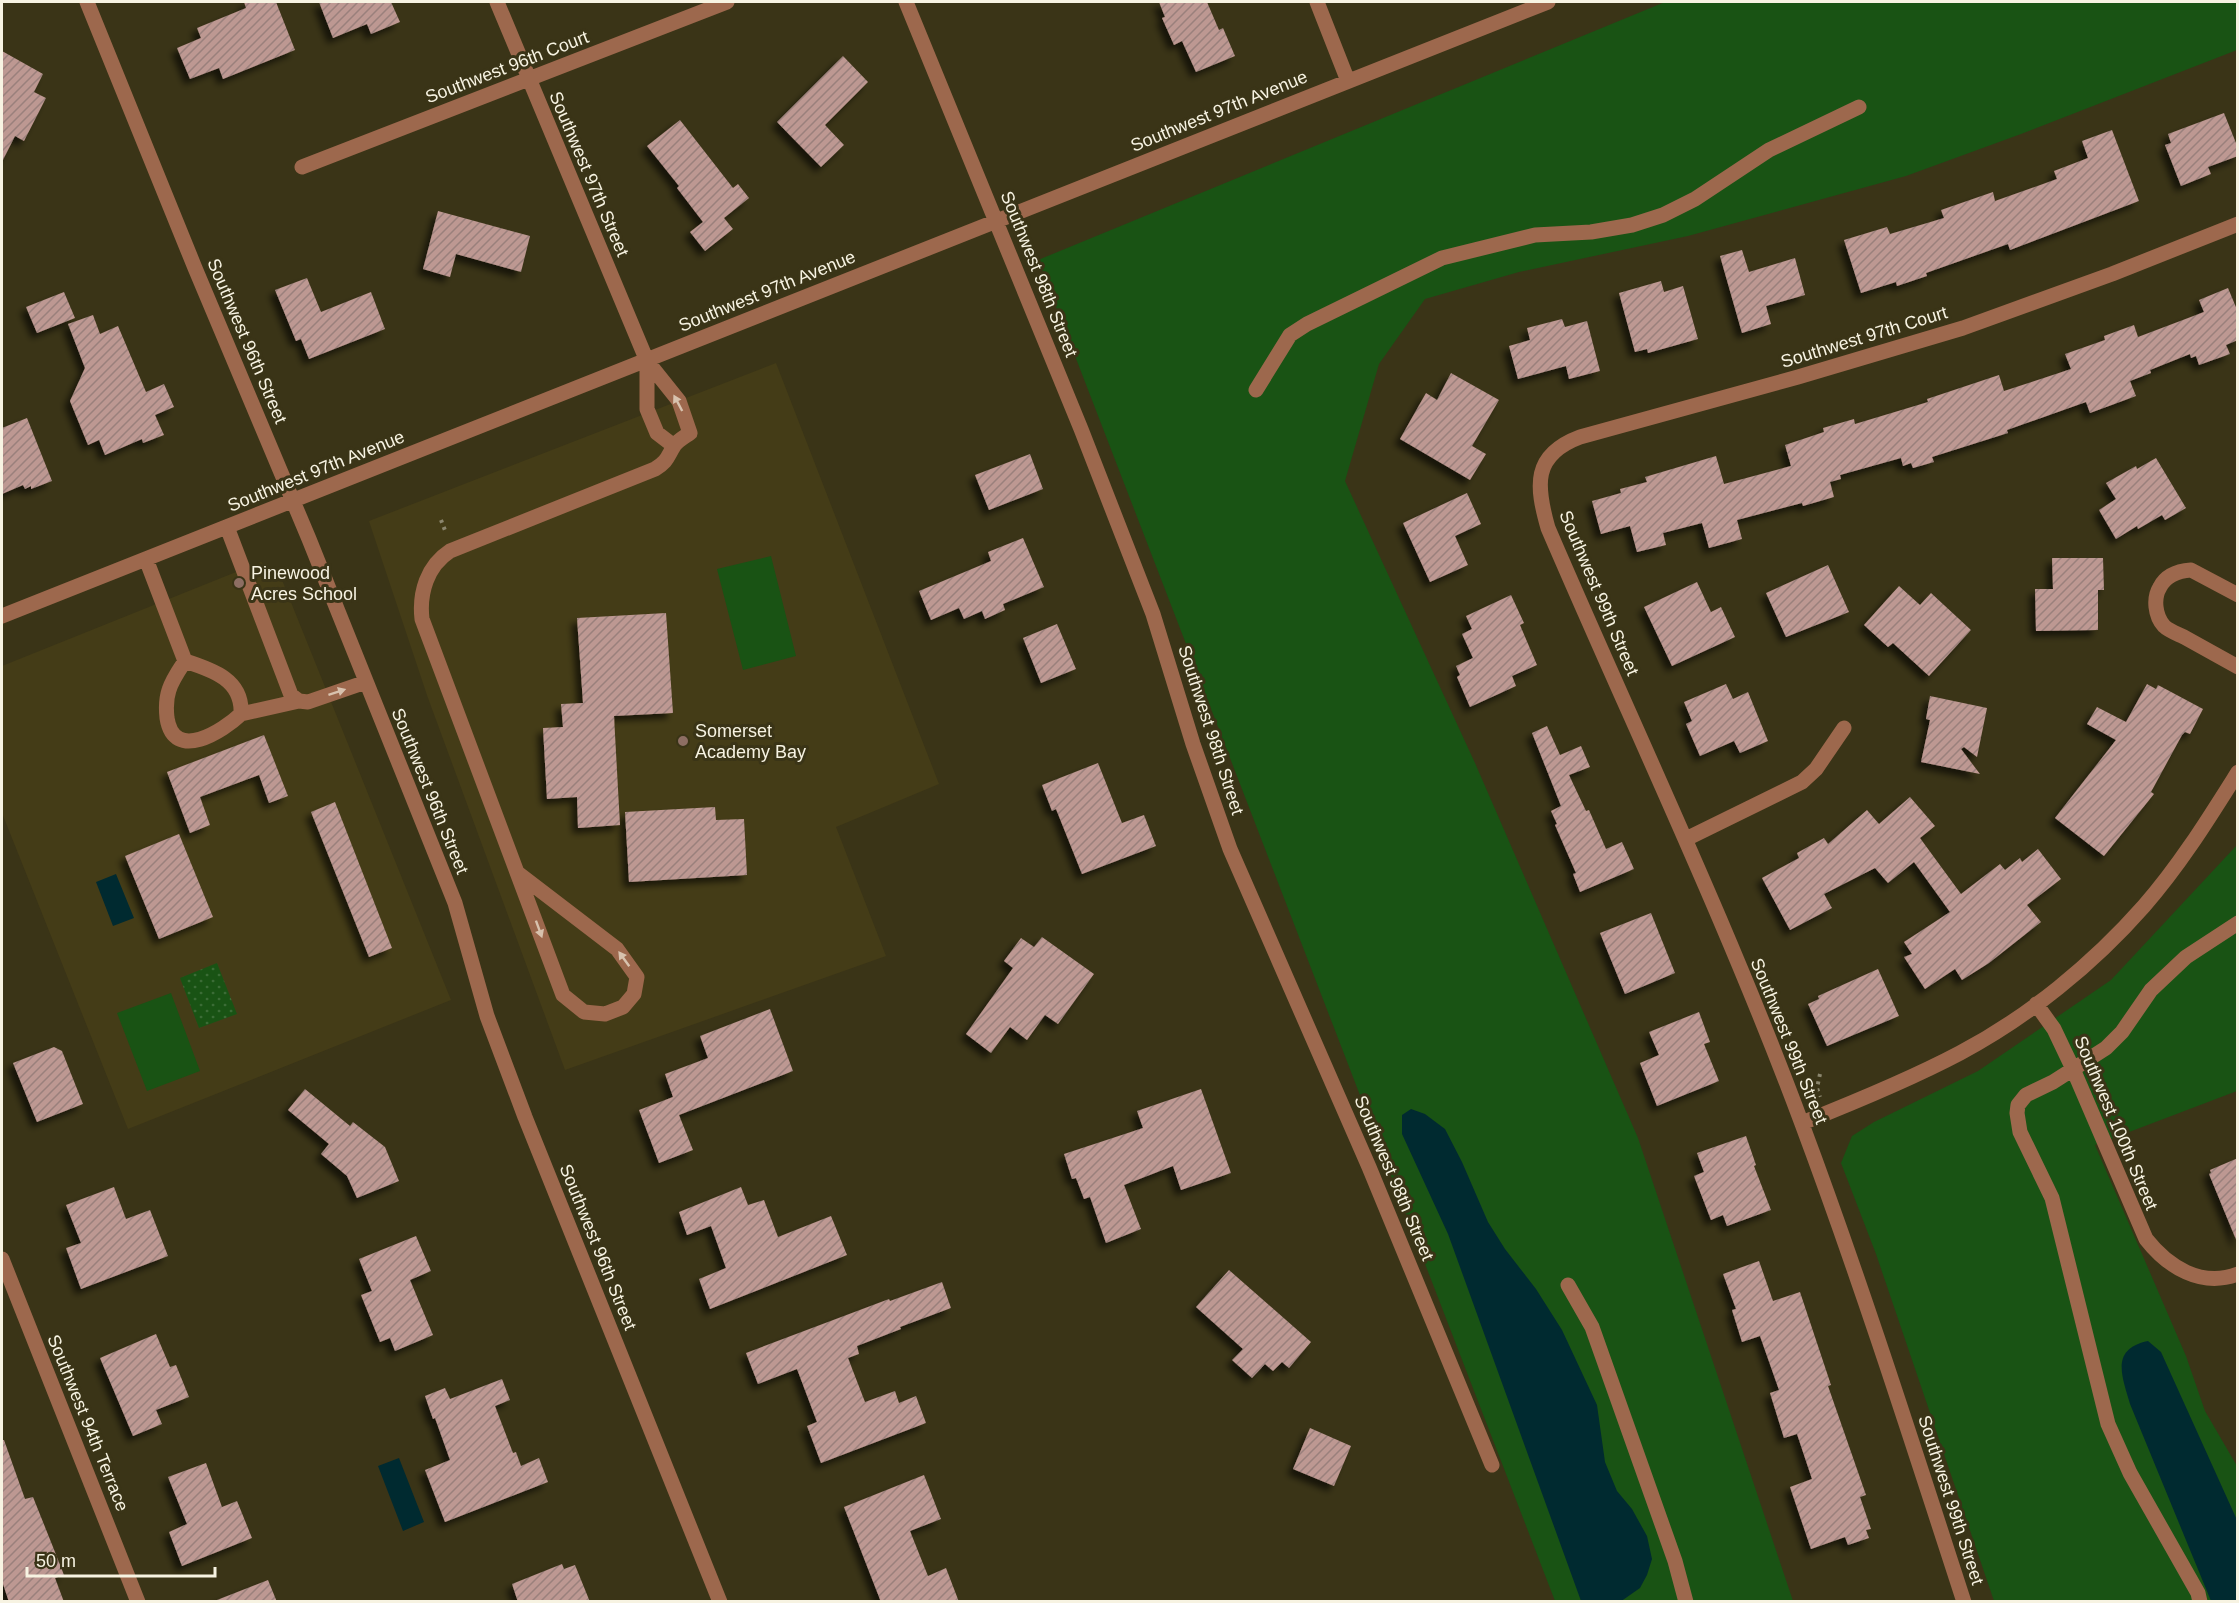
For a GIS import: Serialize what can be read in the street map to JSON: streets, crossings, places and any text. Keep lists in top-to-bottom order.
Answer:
{
  "streets": {
    "street": [
      "Southwest 96th Court",
      "Southwest 97th Avenue",
      "Southwest 97th Street",
      "Southwest 98th Street",
      "Southwest 97th Court",
      "Southwest 96th Street",
      "Southwest 99th Street",
      "Southwest 100th Street",
      "Southwest 94th Terrace"
    ]
  },
  "crossings": [
    ["Southwest 96th Court", "Southwest 97th Street"],
    ["Southwest 97th Avenue", "Southwest 97th Street"],
    ["Southwest 97th Avenue", "Southwest 98th Street"],
    ["Southwest 97th Avenue", "Southwest 96th Street"],
    ["Southwest 97th Court", "Southwest 99th Street"]
  ],
  "places": ["Pinewood Acres School", "Somerset Academy Bay"],
  "scale_bar": "50 m"
}
